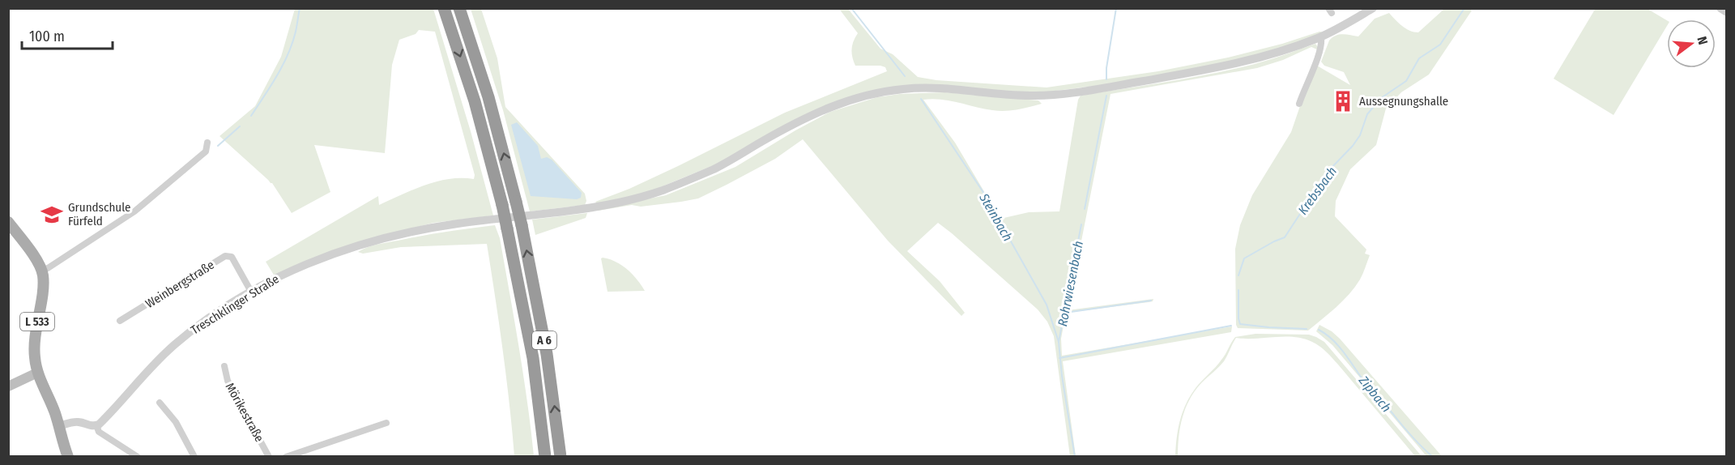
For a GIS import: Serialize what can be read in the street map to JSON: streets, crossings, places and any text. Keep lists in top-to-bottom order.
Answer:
{
  "streets": {
    "highway": ["A 6"],
    "main road": ["L 533"],
    "street": ["Weinbergstraße", "Treschklinger Straße", "Mörikestraße"]
  },
  "crossings": [
    ["Weinbergstraße", "Treschklinger Straße"]
  ],
  "water": [
    "Krebsbach",
    "Steinbach",
    "Rohrwiesenbach",
    "Zipbach"
  ],
  "places": {
    "building": ["Aussegnungshalle"],
    "school or university": ["Grundschule Fürfeld"]
  },
  "scale_bar": "100 m",
  "north": "right"
}
